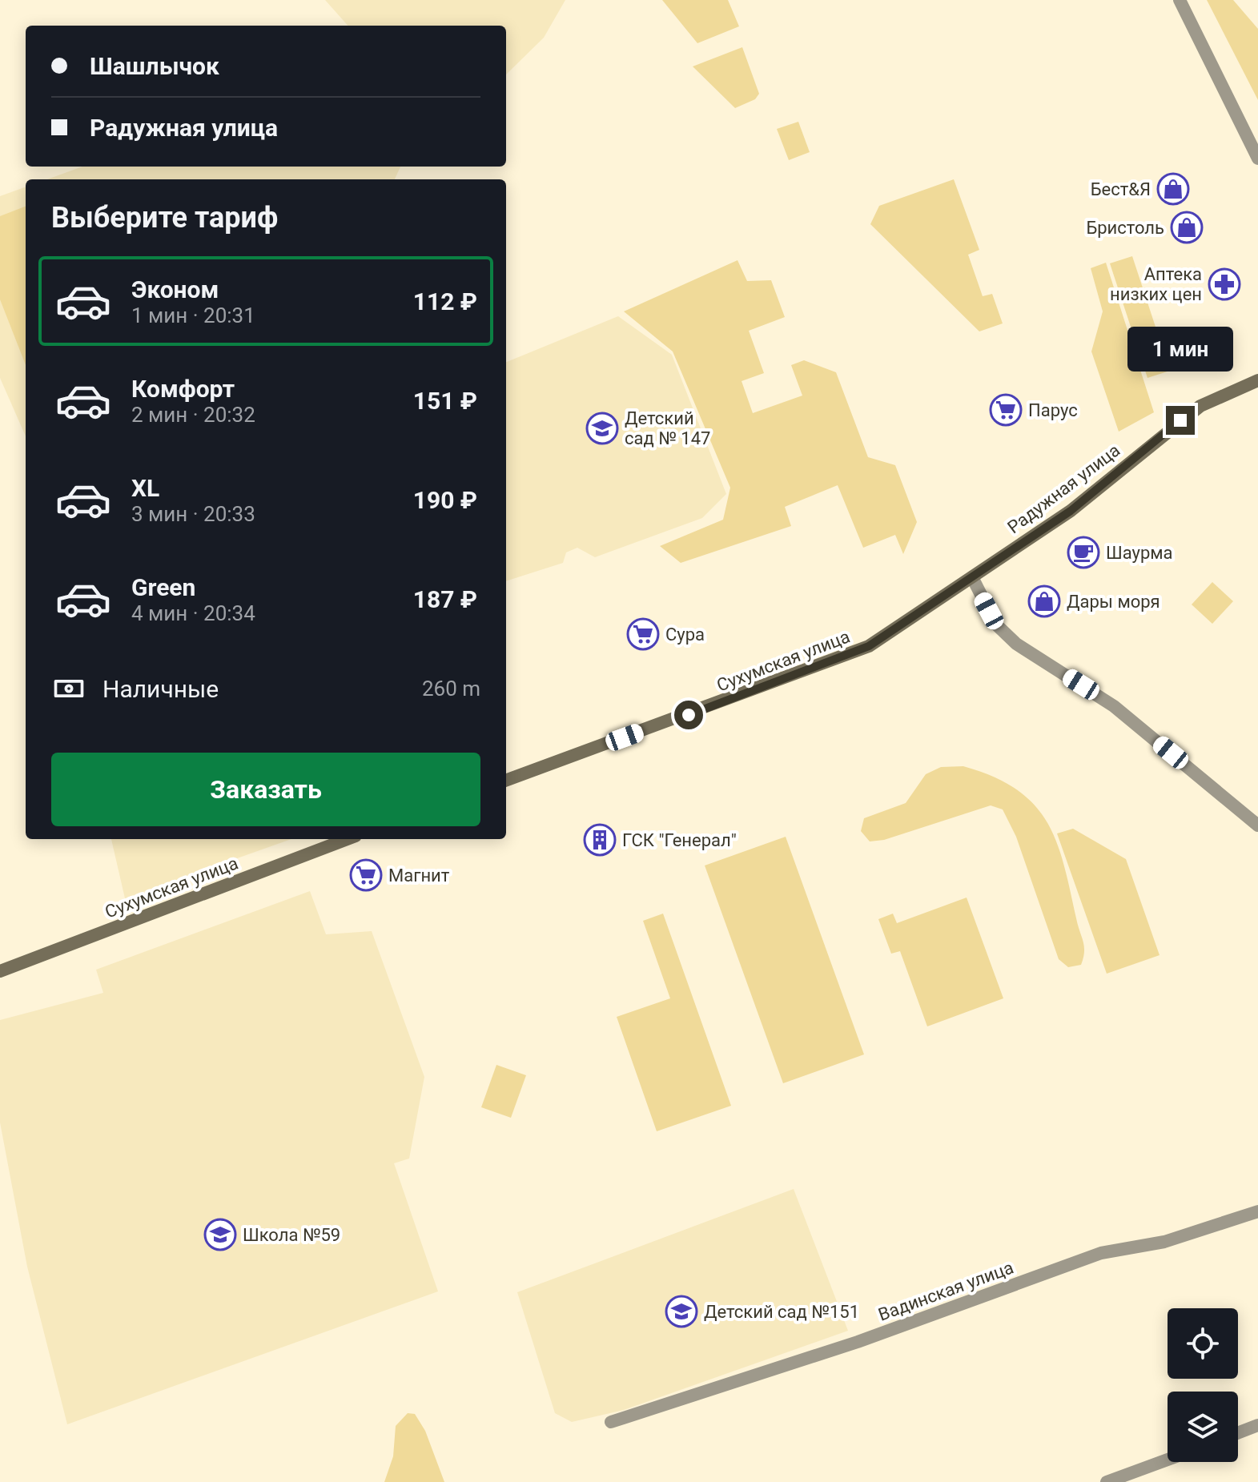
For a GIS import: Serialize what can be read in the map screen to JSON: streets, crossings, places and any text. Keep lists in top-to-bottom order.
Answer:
{
  "streets": {
    "main road": ["Радужная улица", "Сухумская улица"],
    "street": ["Вадинская улица"]
  },
  "crossings": [
    ["Радужная улица", "Сухумская улица"]
  ],
  "places": {
    "shop": ["Бест&Я", "Бристоль", "Дары моря"],
    "pharmacy": ["Аптека низких цен"],
    "supermarket": ["Парус", "Сура", "Магнит"],
    "school or university": ["Детский сад № 147", "Школа №59", "Детский сад №151"],
    "cafe": ["Шаурма"],
    "building": ["ГСК \"Генерал\""]
  },
  "page": {
    "banner": ["Шашлычок", "Радужная улица"],
    "heading": "Выберите тариф",
    "list": [
      {
        "name": "Эконом",
        "note": "1 мин · 20:31",
        "value": "112 ₽"
      },
      {
        "name": "Комфорт",
        "note": "2 мин · 20:32",
        "value": "151 ₽"
      },
      {
        "name": "XL",
        "note": "3 мин · 20:33",
        "value": "190 ₽"
      },
      {
        "name": "Green",
        "note": "4 мин · 20:34",
        "value": "187 ₽"
      }
    ],
    "bubble": "1 мин",
    "pay": ["Наличные", "260 m"],
    "buttons": "Заказать"
  }
}
